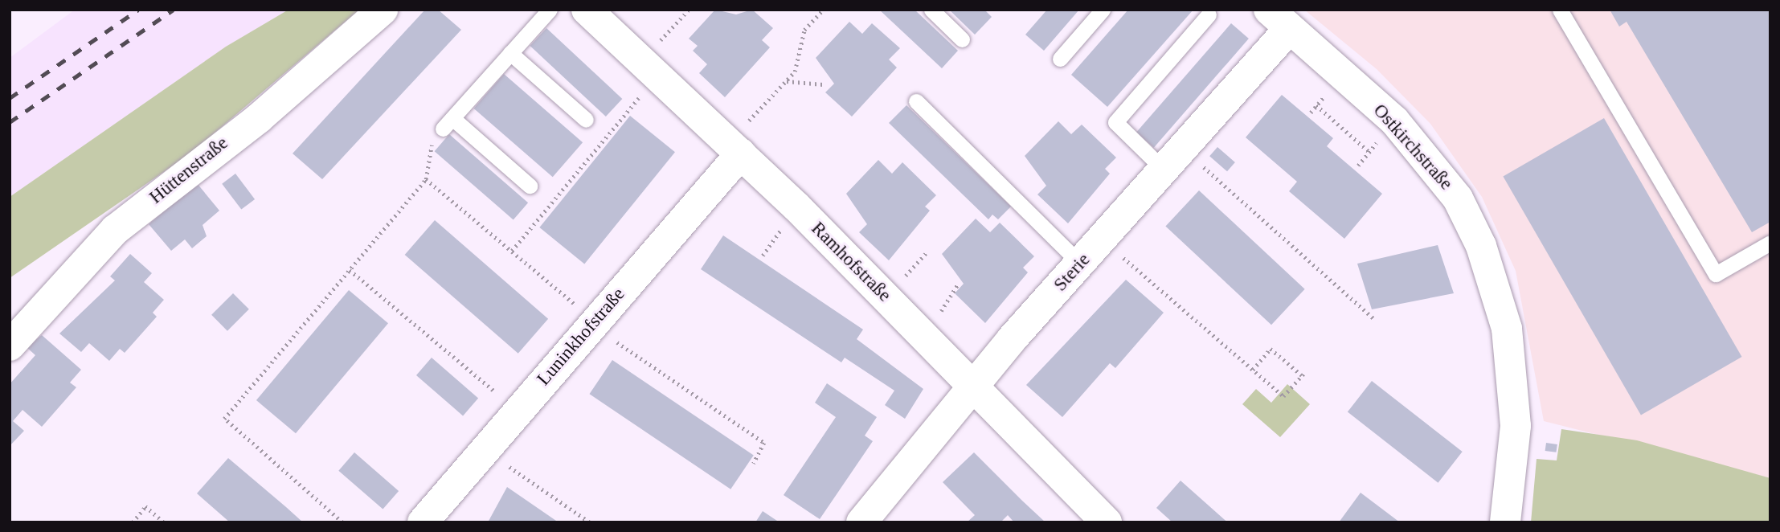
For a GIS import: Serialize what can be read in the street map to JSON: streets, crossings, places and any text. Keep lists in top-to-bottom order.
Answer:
{
  "streets": {
    "street": [
      "Ostkirchstraße",
      "Hüttenstraße",
      "Ramhofstraße",
      "Sterie",
      "Luninkhofstraße"
    ]
  },
  "crossings": [
    ["Ostkirchstraße", "Sterie"],
    ["Ramhofstraße", "Sterie"],
    ["Ramhofstraße", "Luninkhofstraße"]
  ]
}
